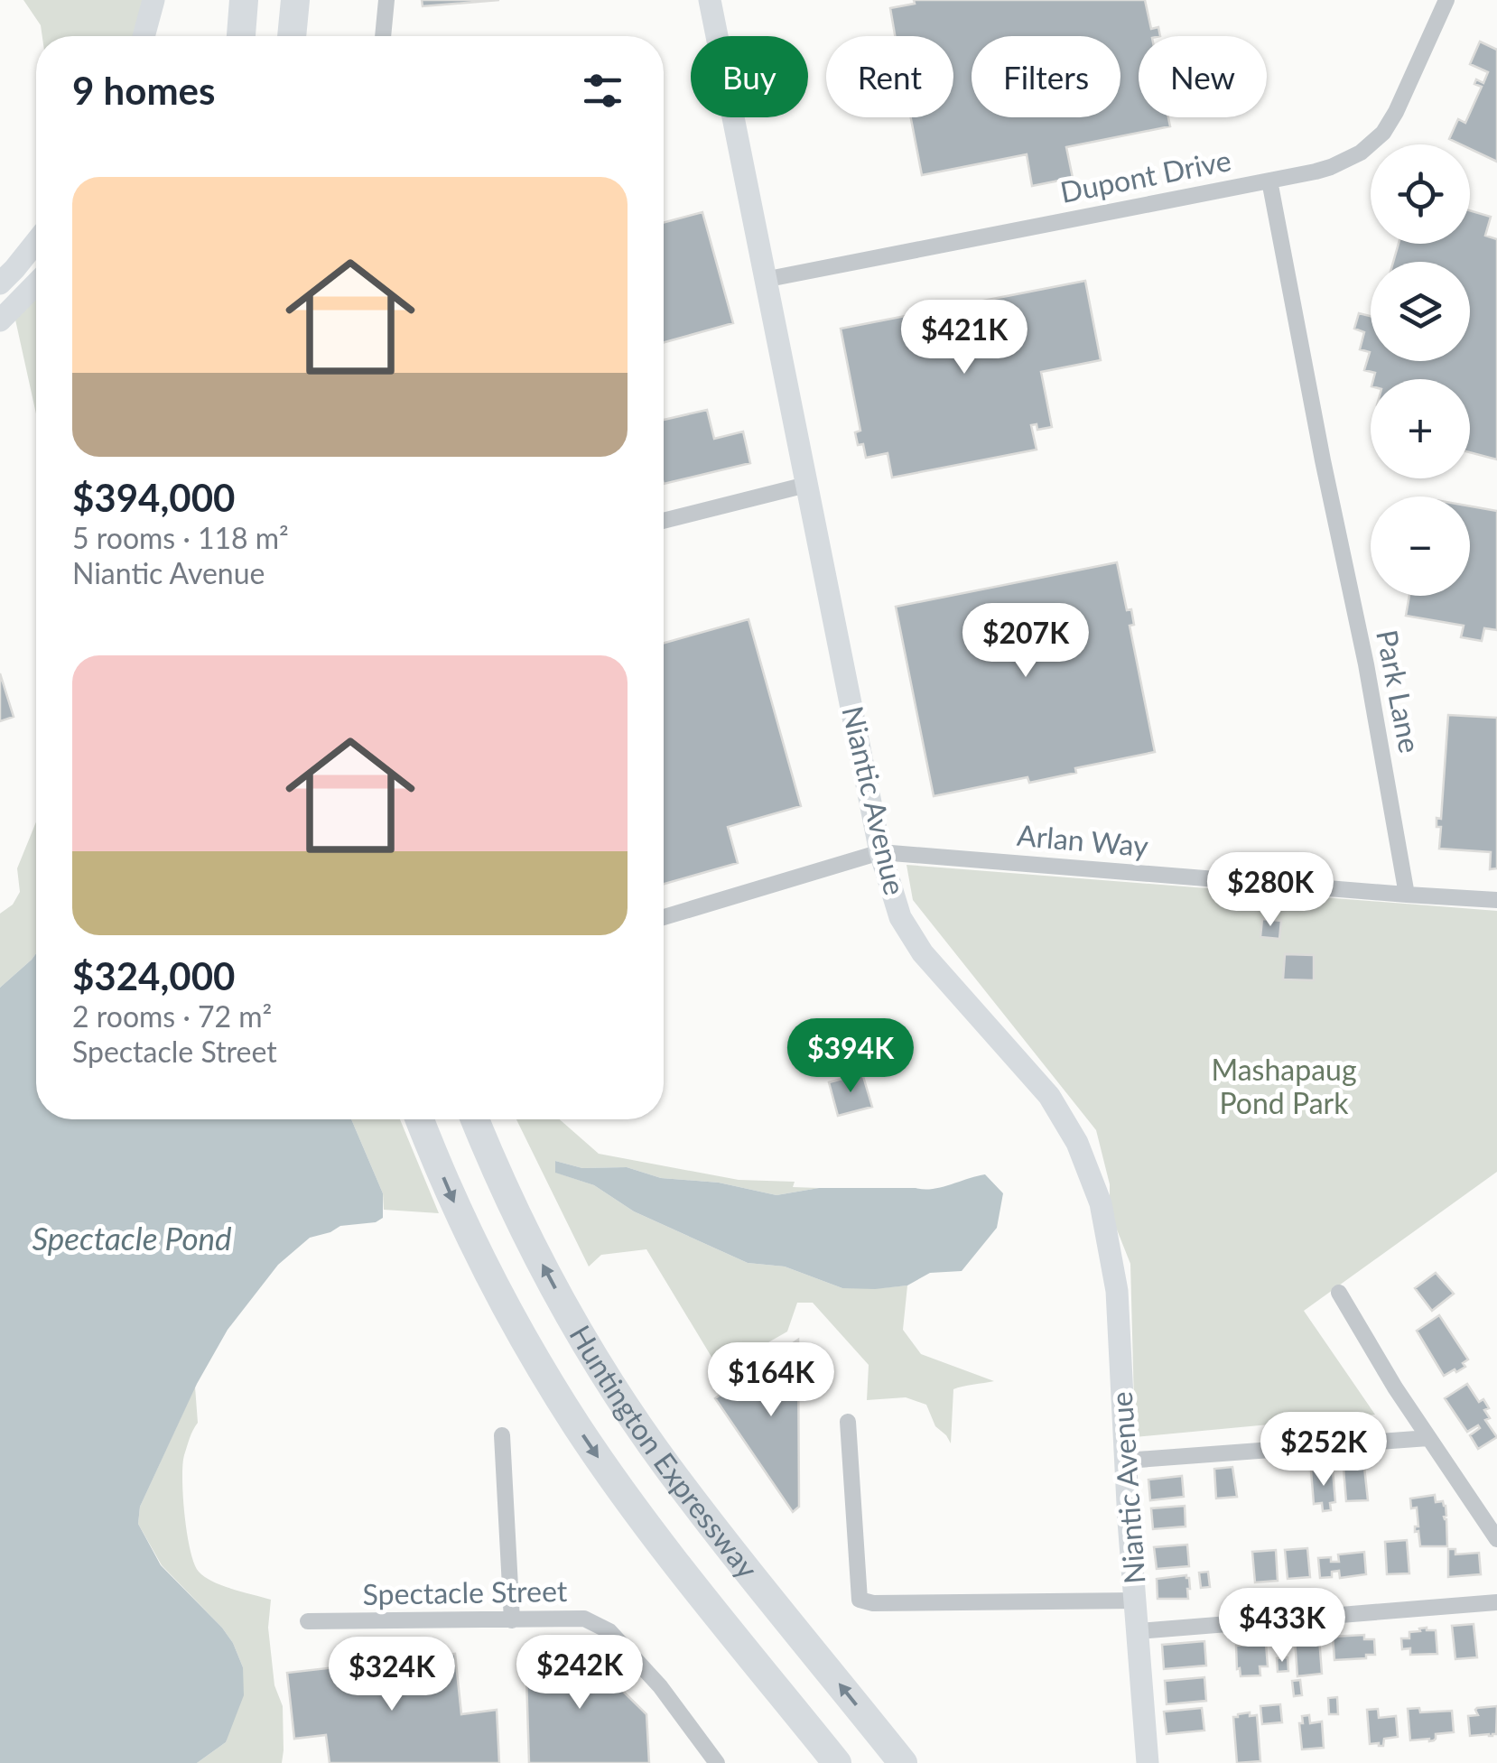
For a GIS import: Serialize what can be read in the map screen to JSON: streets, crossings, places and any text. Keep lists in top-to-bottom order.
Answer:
{
  "streets": {
    "highway": ["Huntington Expressway"],
    "street": [
      "Dupont Drive",
      "Park Lane",
      "Niantic Avenue",
      "Arlan Way",
      "Spectacle Street"
    ]
  },
  "crossings": [
    ["Dupont Drive", "Park Lane"],
    ["Dupont Drive", "Niantic Avenue"],
    ["Park Lane", "Arlan Way"],
    ["Niantic Avenue", "Arlan Way"]
  ],
  "water": ["Spectacle Pond"],
  "parks": ["Mashapaug Pond Park"],
  "page": {
    "chip": [
      "Buy",
      "Rent",
      "Filters",
      "New"
    ],
    "heading": "9 homes",
    "map_buttons": ["+", "−"],
    "list": [
      {
        "name": "$394,000",
        "note": "5 rooms · 118 m² · Niantic Avenue"
      },
      {
        "name": "$324,000",
        "note": "2 rooms · 72 m² · Spectacle Street"
      }
    ],
    "price": [
      "$421K",
      "$207K",
      "$280K",
      "$394K",
      "$164K",
      "$252K",
      "$433K",
      "$242K",
      "$324K"
    ]
  }
}
